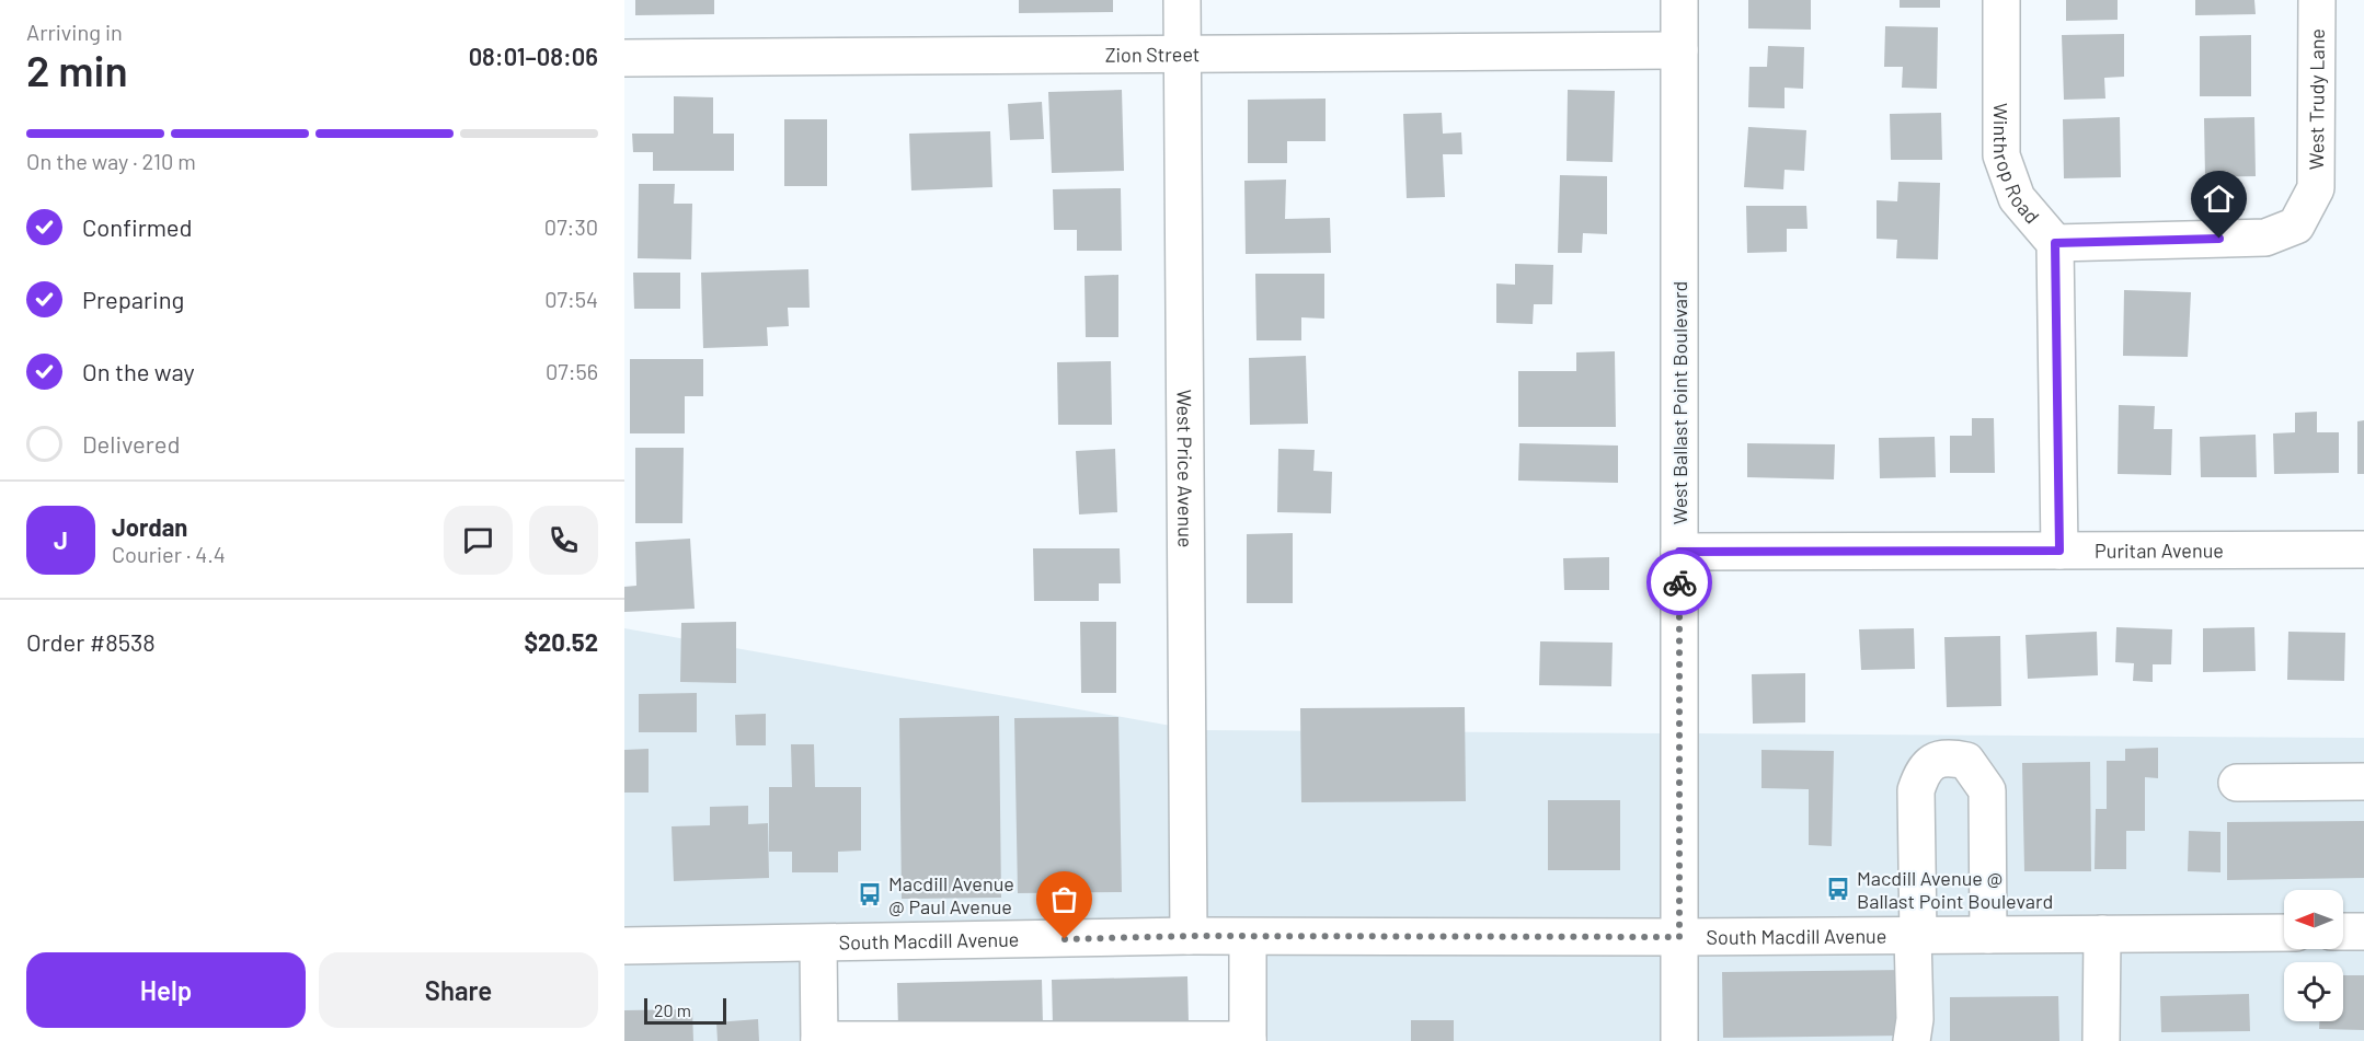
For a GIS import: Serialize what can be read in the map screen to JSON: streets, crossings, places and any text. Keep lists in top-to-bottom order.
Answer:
{
  "streets": {
    "street": [
      "Zion Street",
      "West Trudy Lane",
      "Winthrop Road",
      "West Ballast Point Boulevard",
      "West Price Avenue",
      "Puritan Avenue",
      "South Macdill Avenue"
    ]
  },
  "crossings": [
    ["Zion Street", "West Ballast Point Boulevard"],
    ["Zion Street", "West Price Avenue"],
    ["West Trudy Lane", "Winthrop Road"],
    ["Winthrop Road", "Puritan Avenue"],
    ["West Ballast Point Boulevard", "Puritan Avenue"],
    ["West Ballast Point Boulevard", "South Macdill Avenue"],
    ["West Price Avenue", "South Macdill Avenue"]
  ],
  "places": {
    "bus stop": ["Macdill Avenue @ Ballast Point Boulevard", "Macdill Avenue @ Paul Avenue"]
  },
  "scale_bar": "20 m",
  "north": "left",
  "page": {
    "heading": ["2 min", "Arriving in", "08:01–08:06"],
    "panel": [
      "Jordan",
      "Courier · 4.4",
      "Order #8538",
      "$20.52"
    ],
    "bar": "On the way · 210 m",
    "list": [
      ["Confirmed", "07:30"],
      ["Preparing", "07:54"],
      ["On the way", "07:56"],
      "Delivered"
    ],
    "round": "J",
    "buttons": ["Help", "Share"],
    "scale": "20 m"
  }
}
